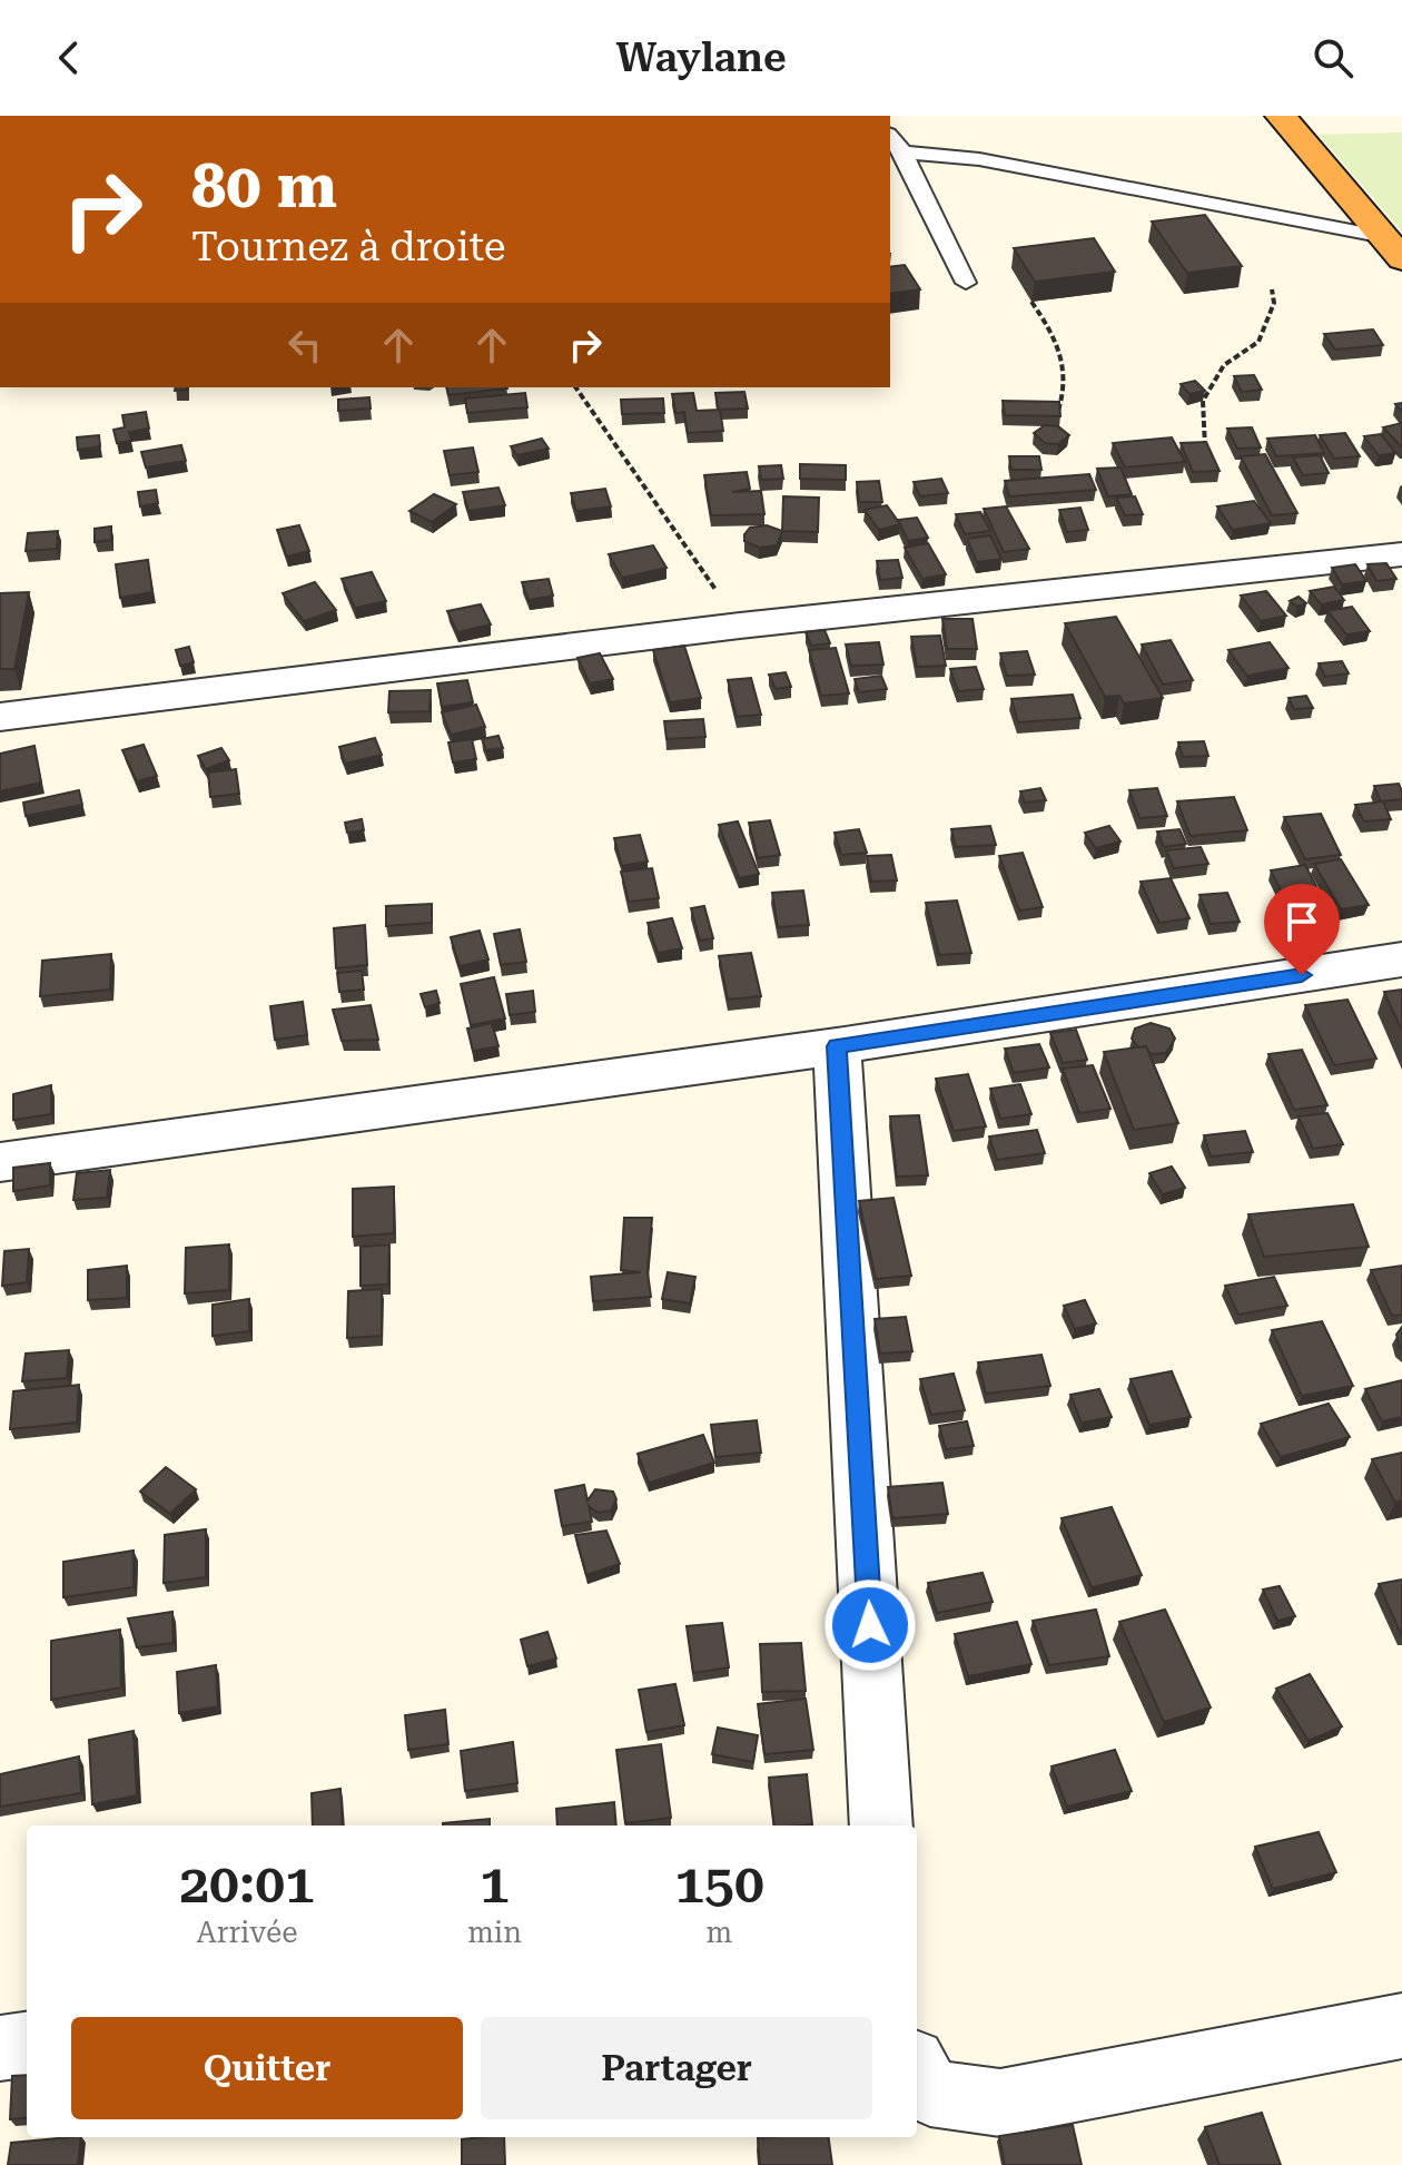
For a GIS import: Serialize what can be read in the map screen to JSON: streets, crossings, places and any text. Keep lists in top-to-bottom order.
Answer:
{
  "page": {
    "header": "Waylane",
    "turn": ["80 m", "Tournez à droite"],
    "eta": [
      "20:01",
      "Arrivée",
      "1",
      "min",
      "150",
      "m"
    ],
    "buttons": ["Quitter", "Partager"]
  }
}
